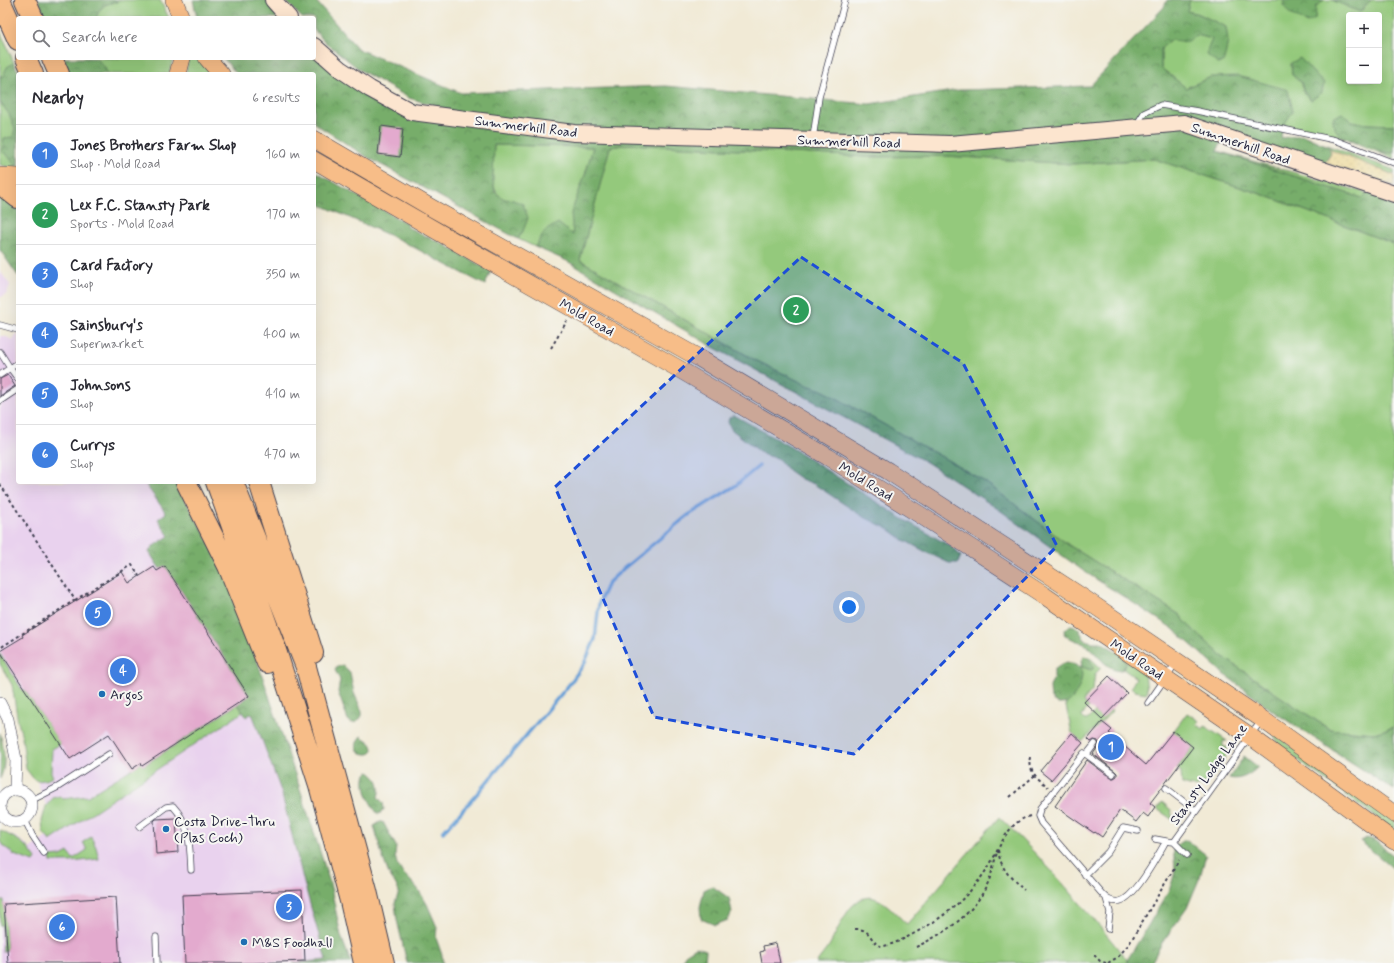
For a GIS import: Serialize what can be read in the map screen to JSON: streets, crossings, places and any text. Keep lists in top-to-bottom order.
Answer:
{
  "streets": {
    "main road": ["Mold Road"],
    "street": ["Summerhill Road"],
    "lane": ["Stansty Lodge Lane"]
  },
  "crossings": [
    ["Mold Road", "Stansty Lodge Lane"]
  ],
  "places": ["Argos", "Costa Drive-Thru (Plas Coch)", "M&S Foodhall"],
  "page": {
    "map_buttons": ["+", "−"],
    "search": "Search here",
    "heading": ["Nearby", "6 results"],
    "list": [
      {
        "mark": "1",
        "name": "Jones Brothers Farm Shop",
        "note": "Shop · Mold Road",
        "value": "160 m"
      },
      {
        "mark": "2",
        "name": "Lex F.C. Stansty Park",
        "note": "Sports · Mold Road",
        "value": "170 m"
      },
      {
        "mark": "3",
        "name": "Card Factory",
        "note": "Shop",
        "value": "350 m"
      },
      {
        "mark": "4",
        "name": "Sainsbury's",
        "note": "Supermarket",
        "value": "400 m"
      },
      {
        "mark": "5",
        "name": "Johnsons",
        "note": "Shop",
        "value": "410 m"
      },
      {
        "mark": "6",
        "name": "Currys",
        "note": "Shop",
        "value": "470 m"
      }
    ],
    "pins": [
      "2",
      "5",
      "4",
      "1",
      "3",
      "6"
    ]
  }
}
